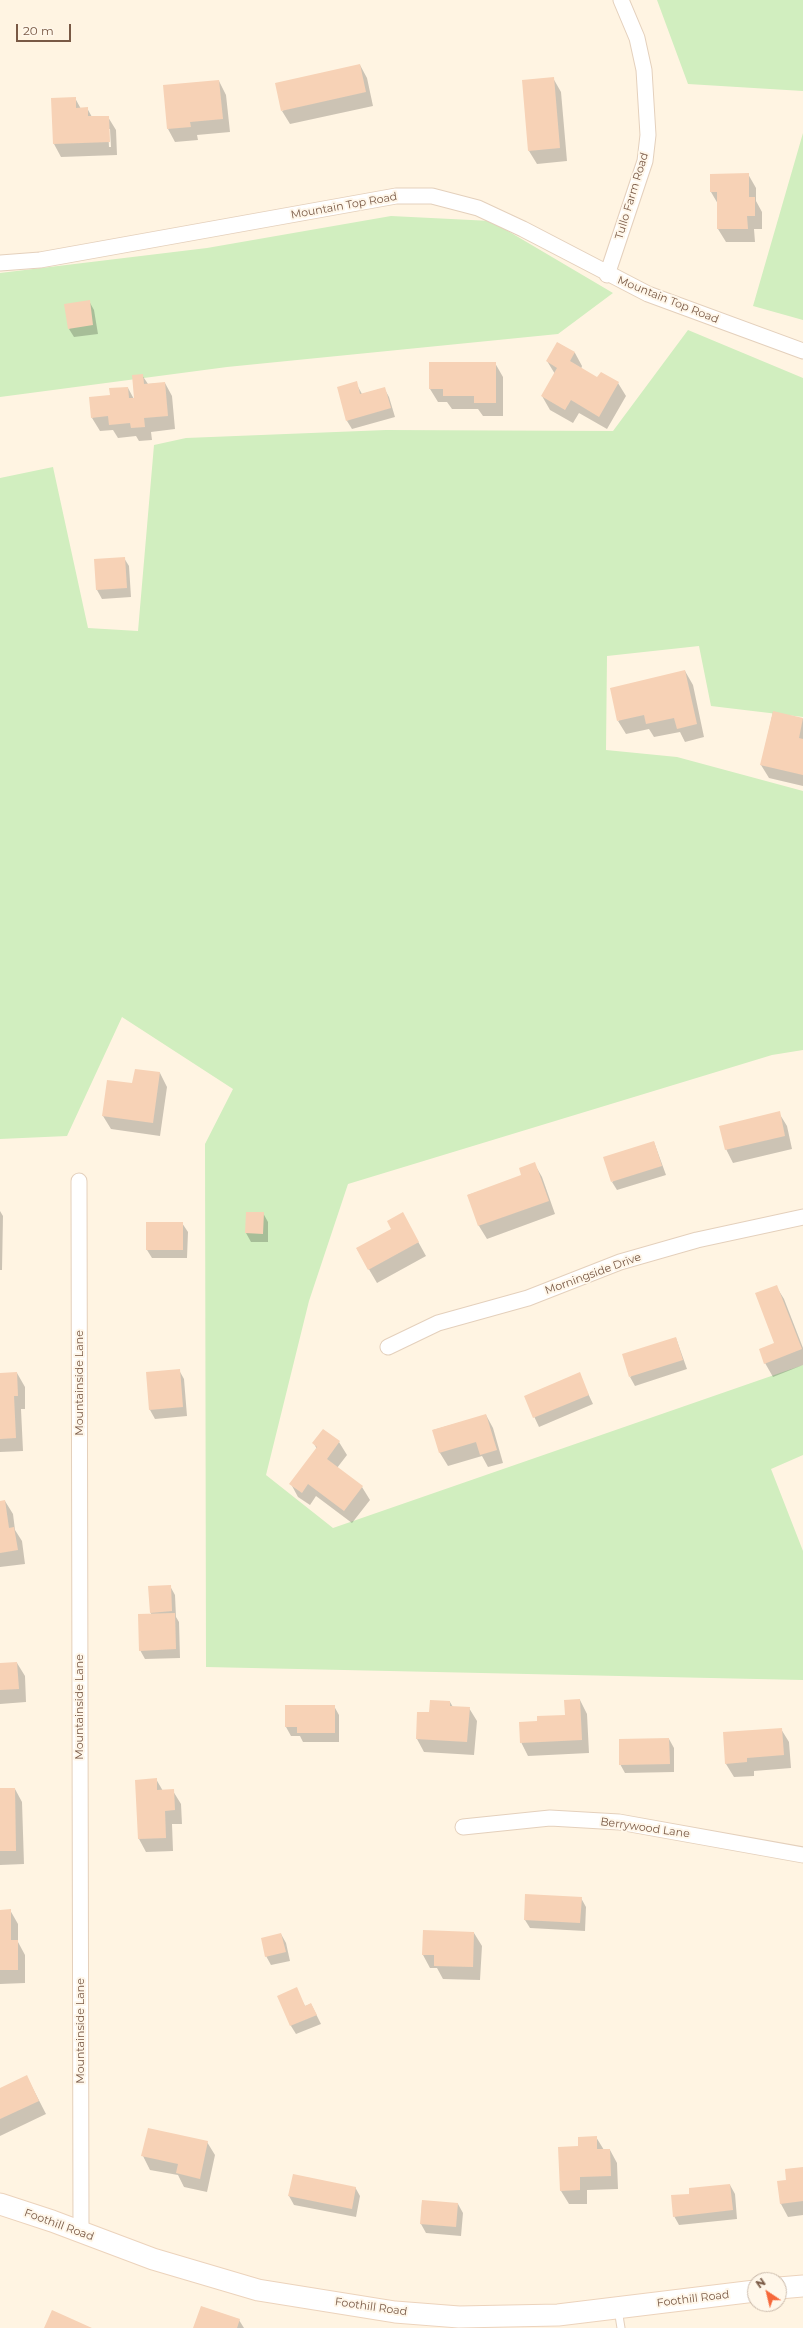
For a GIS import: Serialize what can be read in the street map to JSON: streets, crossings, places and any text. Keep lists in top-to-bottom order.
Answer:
{
  "streets": {
    "street": [
      "Tullo Farm Road",
      "Mountain Top Road",
      "Morningside Drive",
      "Mountainside Lane",
      "Berrywood Lane",
      "Foothill Road"
    ]
  },
  "crossings": [
    ["Tullo Farm Road", "Mountain Top Road"],
    ["Mountainside Lane", "Foothill Road"]
  ],
  "scale_bar": "20 m",
  "north": "top left"
}
